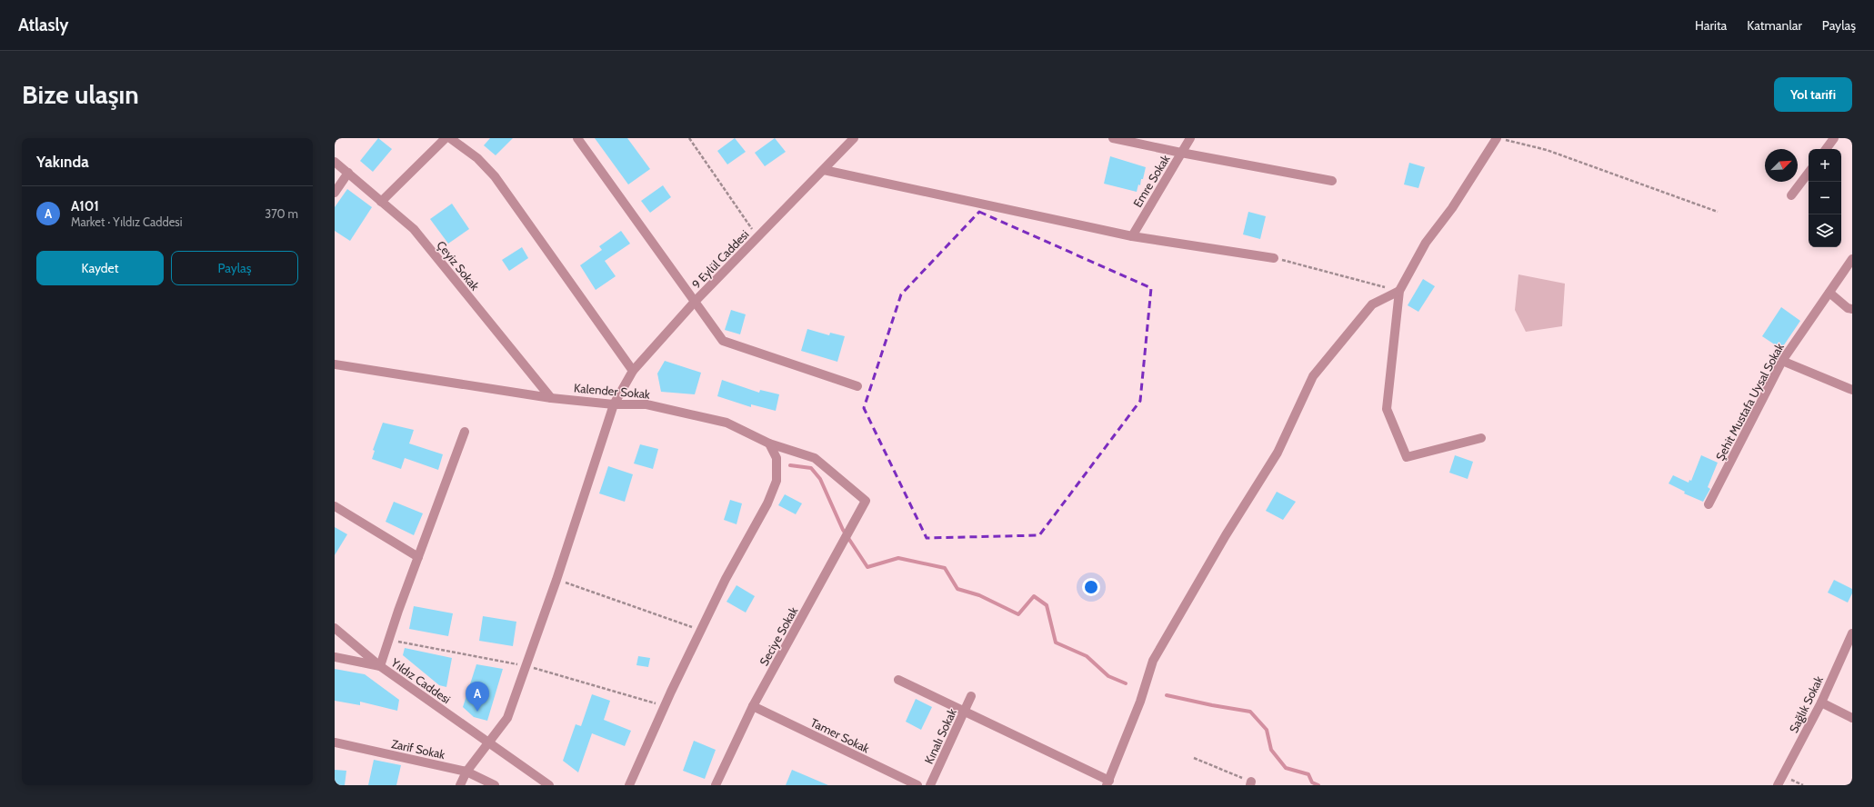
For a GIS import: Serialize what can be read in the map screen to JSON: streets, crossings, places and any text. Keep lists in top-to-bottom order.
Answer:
{
  "streets": {
    "street": [
      "Emre Sokak",
      "9 Eylül Caddesi",
      "Çeyiz Sokak",
      "Kalender Sokak",
      "Şehit Mustafa Uysal Sokak",
      "Seciye Sokak",
      "Yıldız Caddesi",
      "Sağlık Sokak",
      "Tamer Sokak",
      "Kınalı Sokak",
      "Zarif Sokak"
    ]
  },
  "crossings": [
    ["9 Eylül Caddesi", "Kalender Sokak"],
    ["9 Eylül Caddesi", "Yıldız Caddesi"],
    ["9 Eylül Caddesi", "Zarif Sokak"],
    ["Çeyiz Sokak", "Kalender Sokak"],
    ["Kalender Sokak", "Seciye Sokak"],
    ["Seciye Sokak", "Tamer Sokak"]
  ],
  "north": "top right",
  "page": {
    "header": "Atlasly",
    "nav": ["Harita", "Katmanlar", "Paylaş"],
    "buttons": [
      "Yol tarifi",
      ["Kaydet", "Paylaş"]
    ],
    "title": "Bize ulaşın",
    "heading": "Yakında",
    "map_buttons": ["+", "−"],
    "list": [
      {
        "mark": "A",
        "name": "A101",
        "note": "Market · Yıldız Caddesi",
        "value": "370 m"
      }
    ],
    "pins": "A"
  }
}
